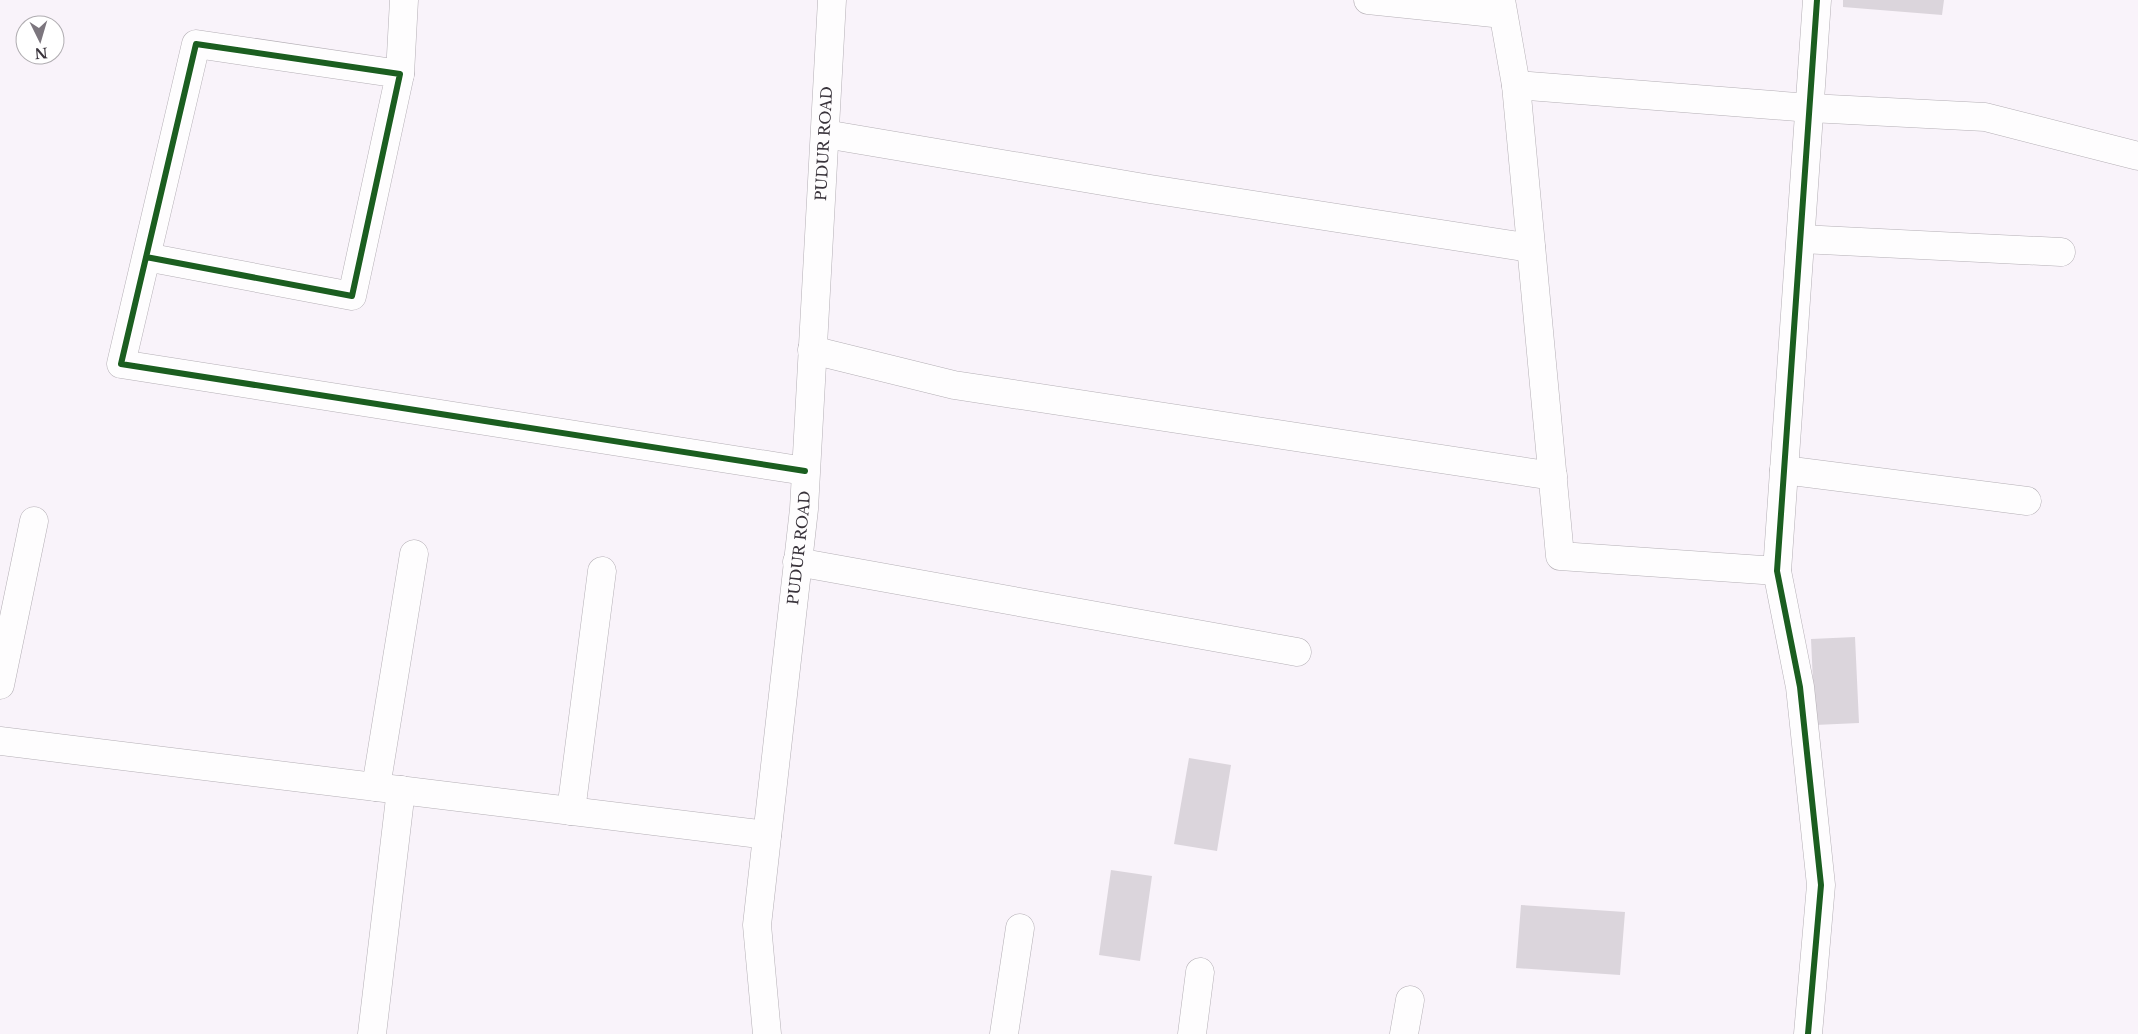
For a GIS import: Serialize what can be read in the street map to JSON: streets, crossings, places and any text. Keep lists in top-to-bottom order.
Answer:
{
  "streets": {
    "street": ["PUDUR ROAD"]
  },
  "north": "bottom"
}
